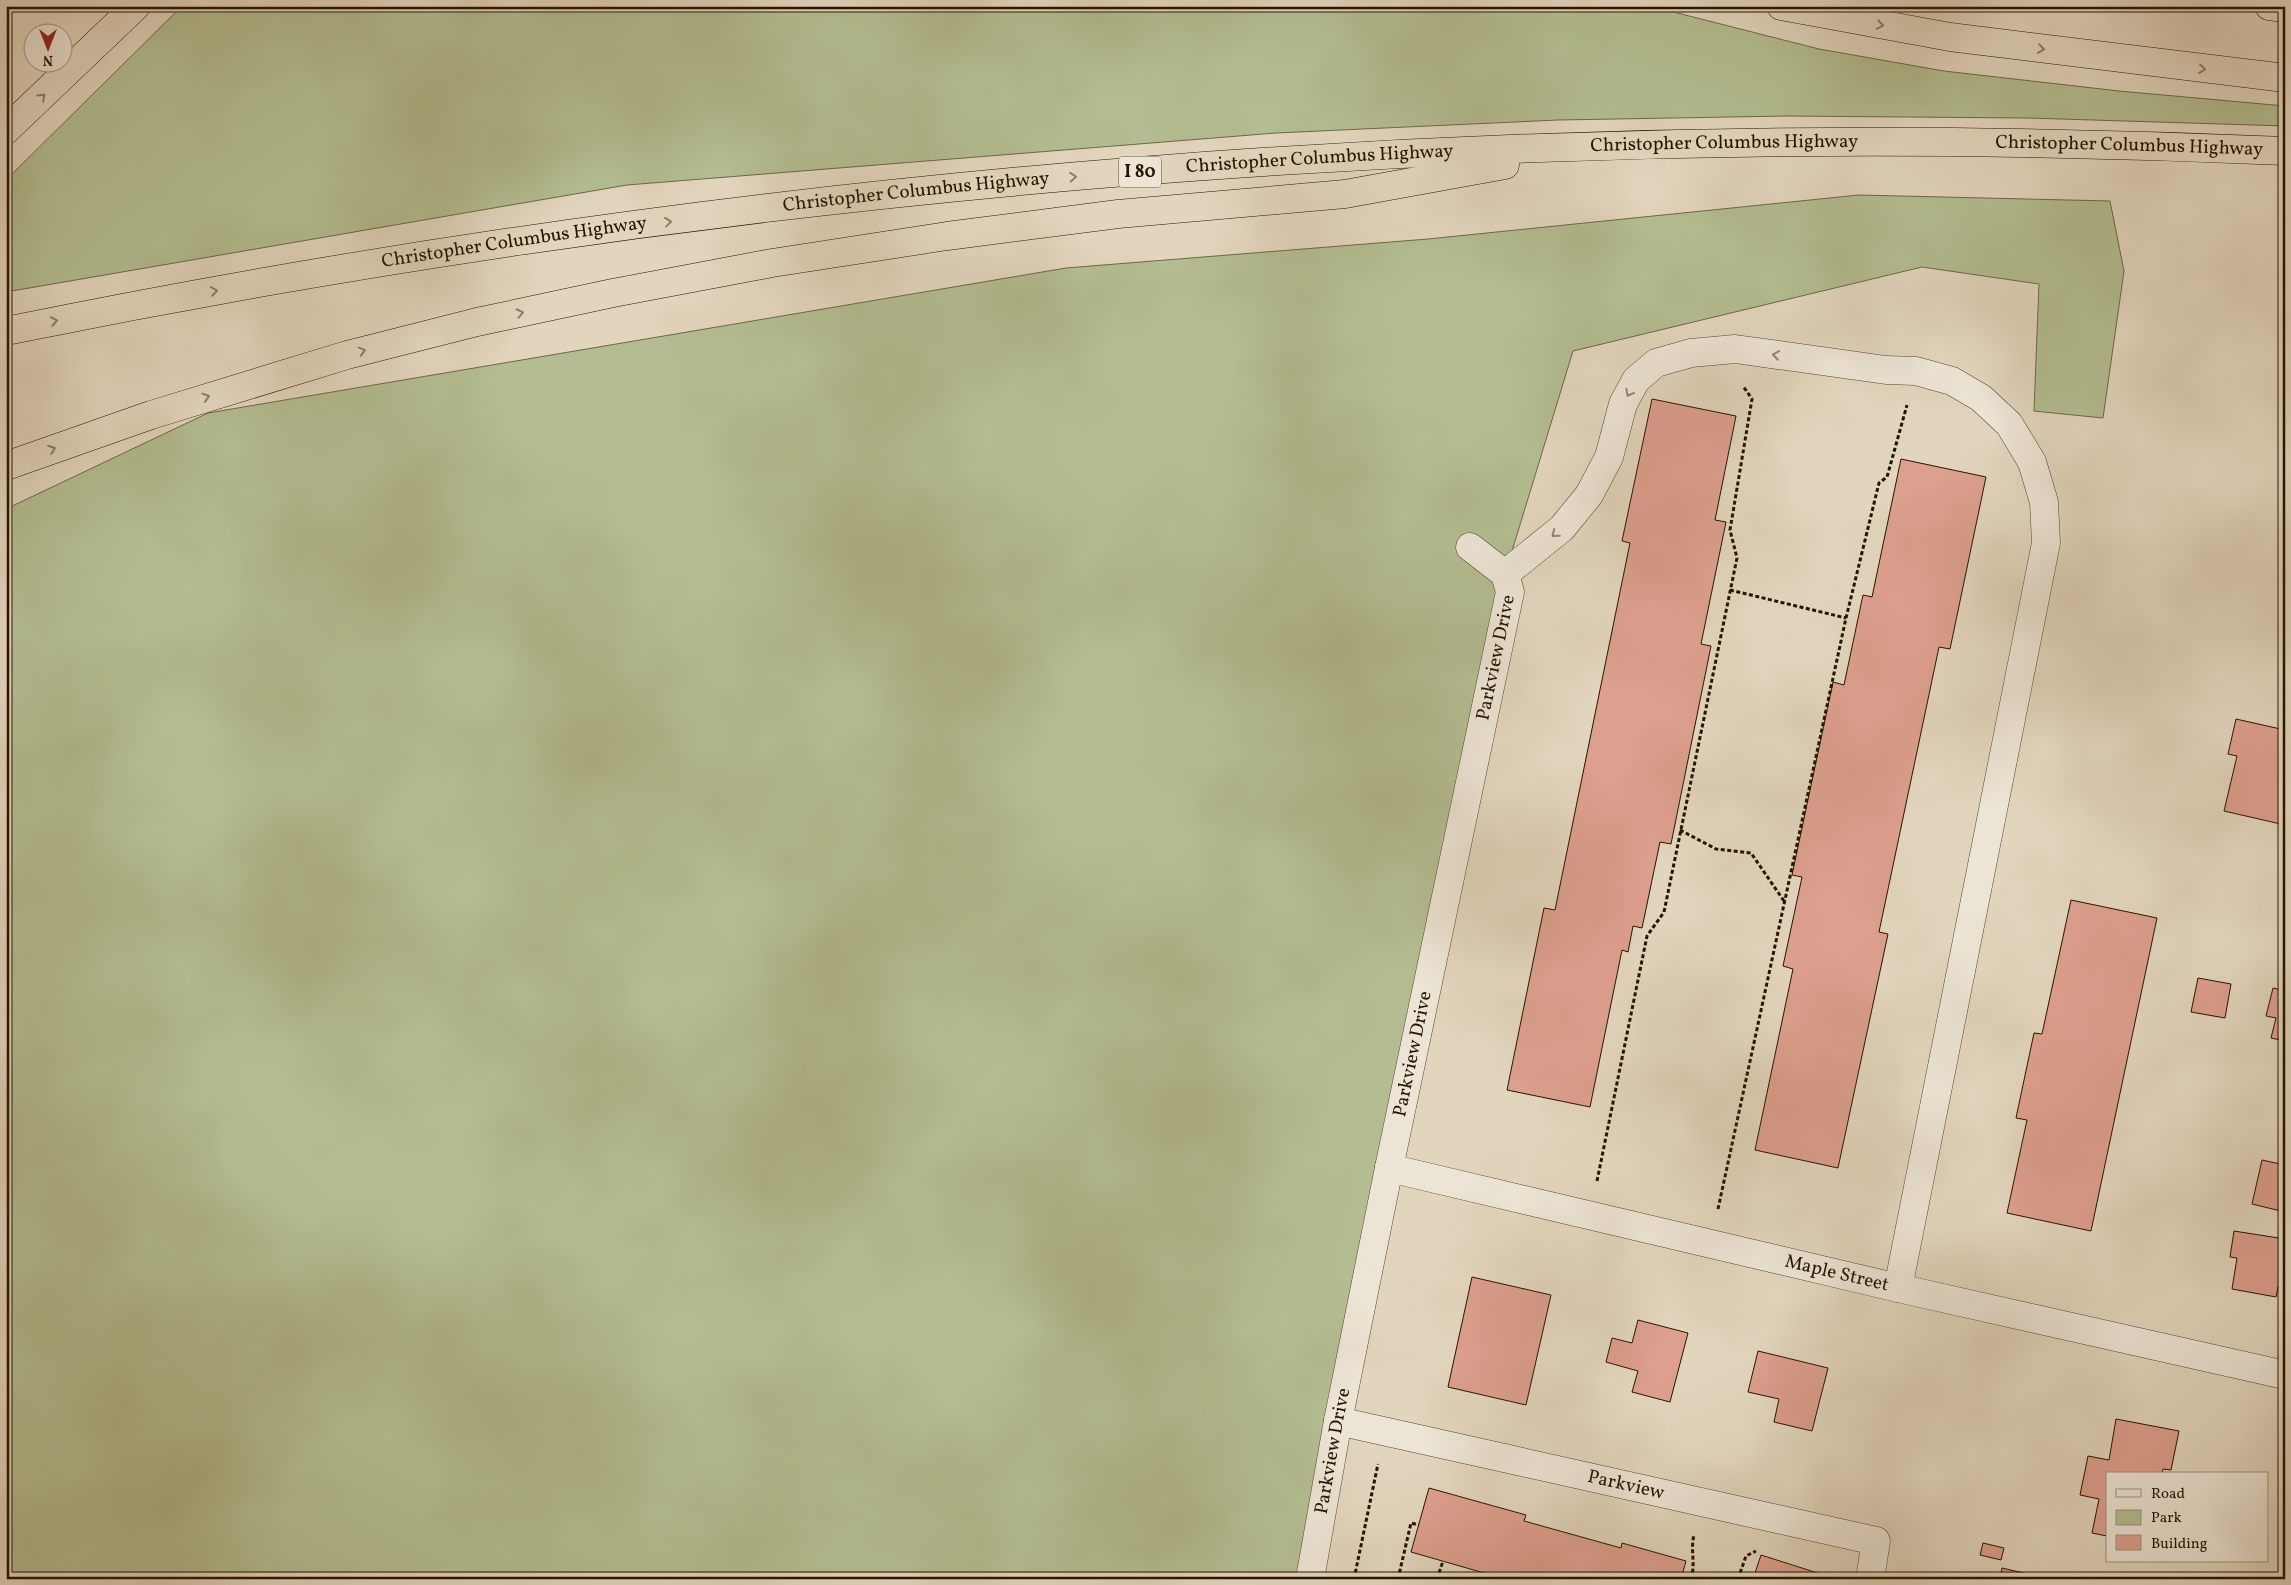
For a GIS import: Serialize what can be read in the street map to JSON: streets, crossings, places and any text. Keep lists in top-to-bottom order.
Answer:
{
  "streets": {
    "highway": ["Christopher Columbus Highway", "I 80"],
    "street": ["Parkview Drive", "Maple Street", "Parkview"]
  },
  "crossings": [
    ["Parkview Drive", "Maple Street"],
    ["Parkview Drive", "Parkview"]
  ],
  "legend": ["Road", "Park", "Building"],
  "north": "bottom"
}
